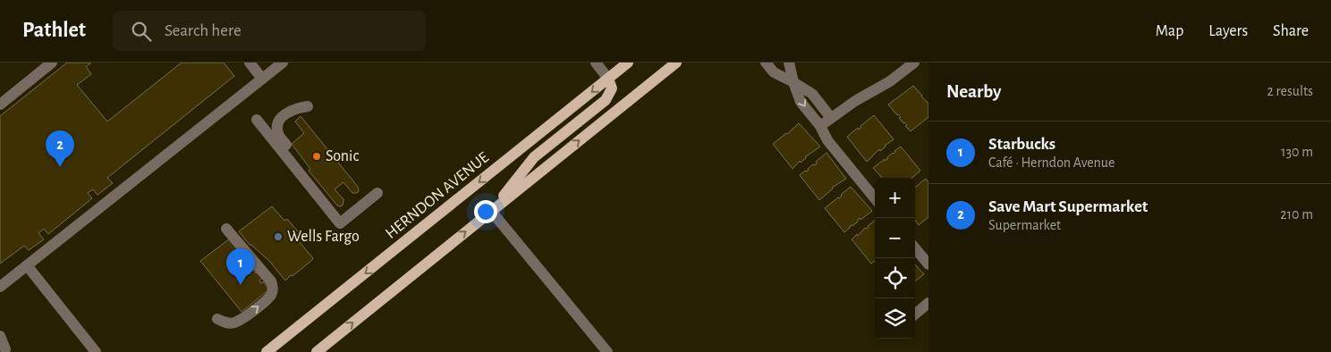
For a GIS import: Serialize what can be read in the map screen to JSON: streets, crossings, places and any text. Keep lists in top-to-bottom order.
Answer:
{
  "streets": {
    "main road": ["HERNDON AVENUE"]
  },
  "places": ["Sonic", "Wells Fargo"],
  "page": {
    "header": "Pathlet",
    "search": "Search here",
    "nav": ["Map", "Layers", "Share"],
    "heading": ["Nearby", "2 results"],
    "list": [
      {
        "mark": "1",
        "name": "Starbucks",
        "note": "Café · Herndon Avenue",
        "value": "130 m"
      },
      {
        "mark": "2",
        "name": "Save Mart Supermarket",
        "note": "Supermarket",
        "value": "210 m"
      }
    ],
    "pins": ["2", "1"],
    "map_buttons": ["+", "−"]
  }
}
